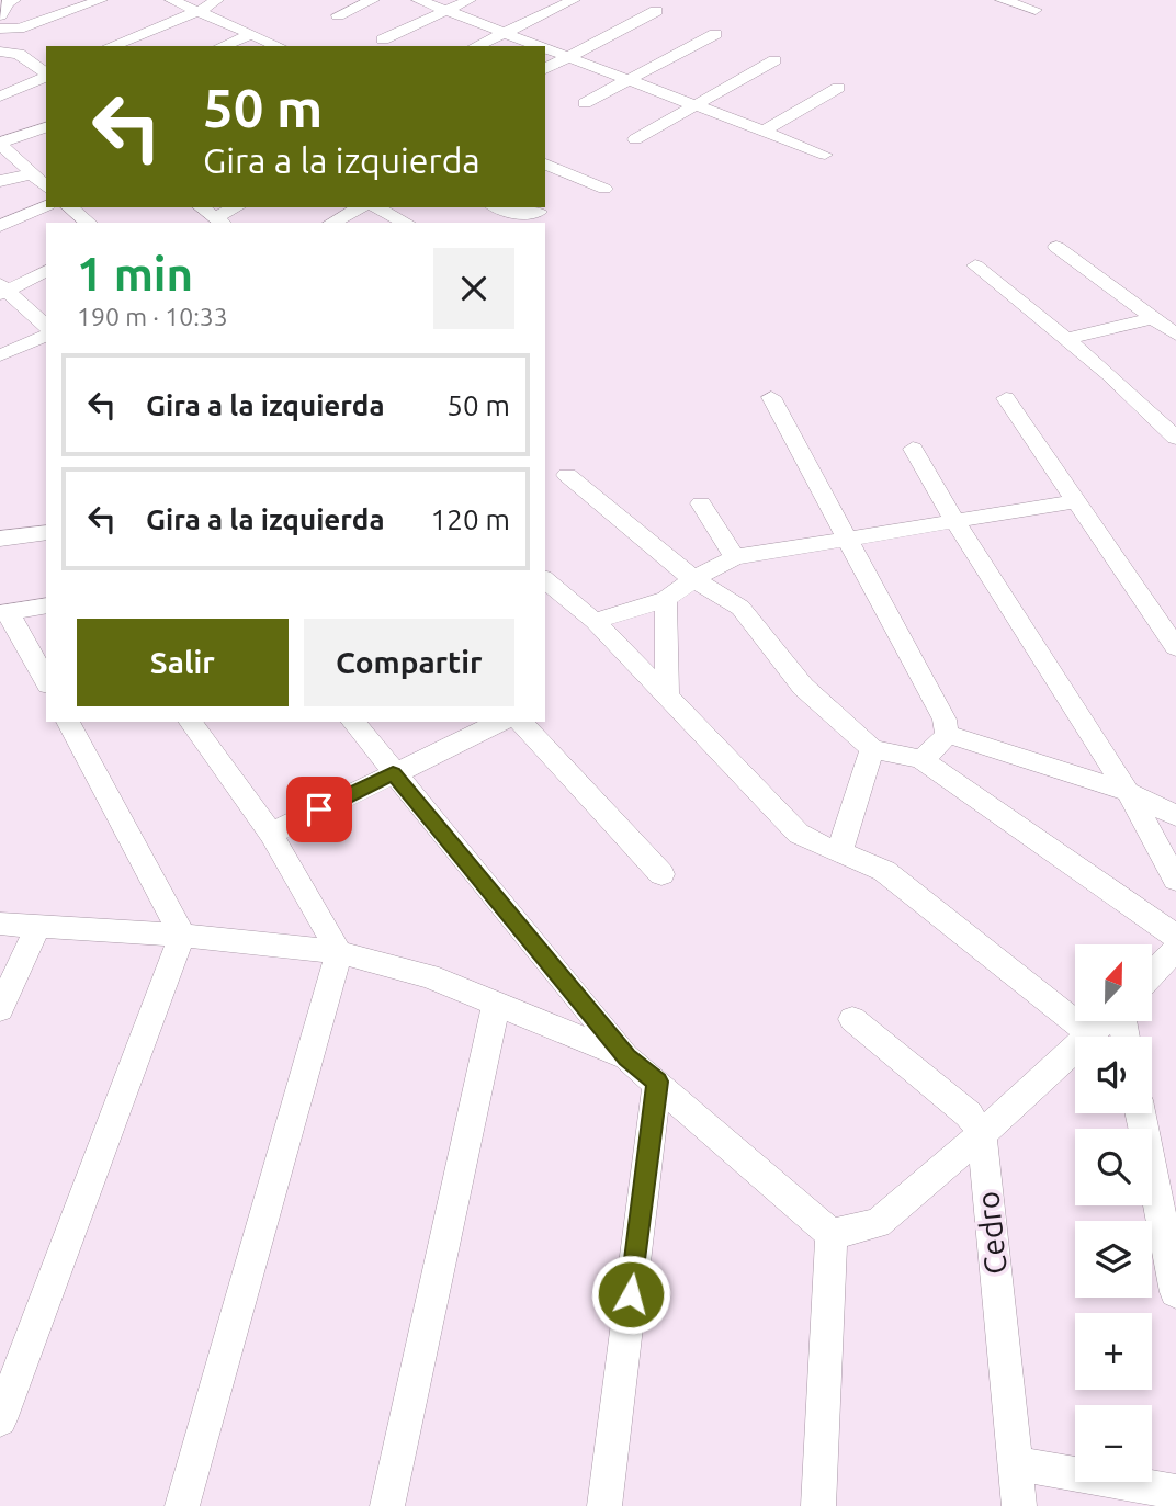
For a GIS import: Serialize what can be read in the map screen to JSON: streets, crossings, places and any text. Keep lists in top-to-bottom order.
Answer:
{
  "streets": {
    "street": ["Cedro"]
  },
  "north": "top",
  "page": {
    "turn": ["50 m", "Gira a la izquierda"],
    "heading": ["1 min", "190 m · 10:33"],
    "list": [
      {
        "name": "Gira a la izquierda",
        "value": "50 m"
      },
      {
        "name": "Gira a la izquierda",
        "value": "120 m"
      }
    ],
    "buttons": ["Salir", "Compartir"],
    "map_buttons": ["+", "−"]
  }
}
